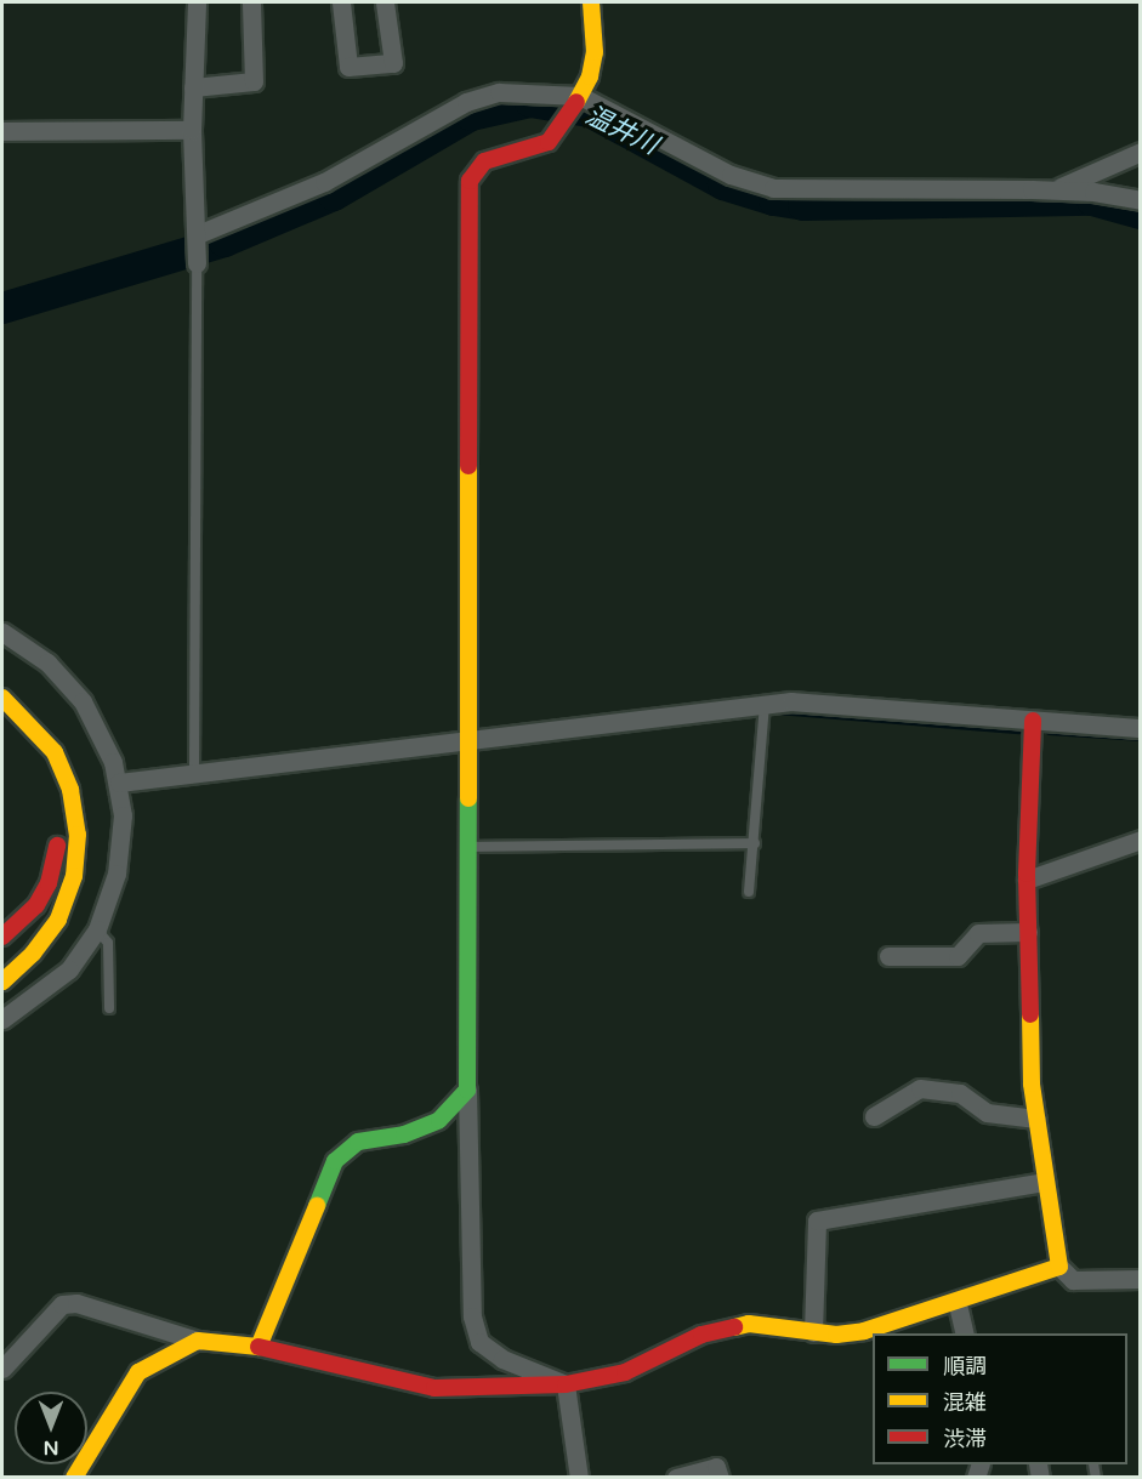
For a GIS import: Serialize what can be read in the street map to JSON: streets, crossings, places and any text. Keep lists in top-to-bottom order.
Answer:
{
  "water": ["温井川"],
  "legend": ["順調", "混雑", "渋滞"],
  "north": "bottom"
}
